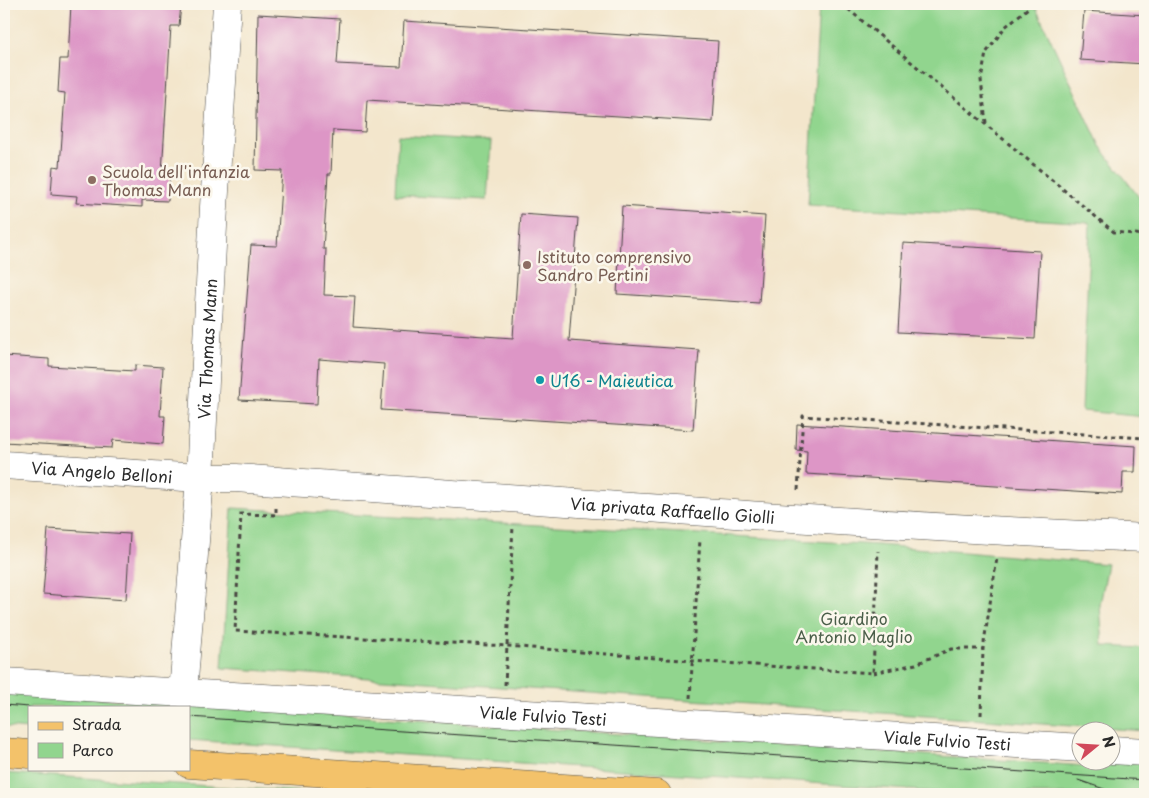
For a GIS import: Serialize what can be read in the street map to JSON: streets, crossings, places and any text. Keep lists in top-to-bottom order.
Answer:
{
  "streets": {
    "street": [
      "Via Thomas Mann",
      "Via Angelo Belloni",
      "Via privata Raffaello Giolli",
      "Viale Fulvio Testi"
    ]
  },
  "crossings": [
    ["Via Thomas Mann", "Via Angelo Belloni"],
    ["Via Thomas Mann", "Via privata Raffaello Giolli"],
    ["Via Thomas Mann", "Viale Fulvio Testi"],
    ["Via Angelo Belloni", "Via privata Raffaello Giolli"]
  ],
  "parks": ["Giardino Antonio Maglio"],
  "places": ["Scuola dell'infanzia Thomas Mann", "Istituto comprensivo Sandro Pertini", "U16 - Maieutica"],
  "legend": ["Strada", "Parco"],
  "north": "right"
}
